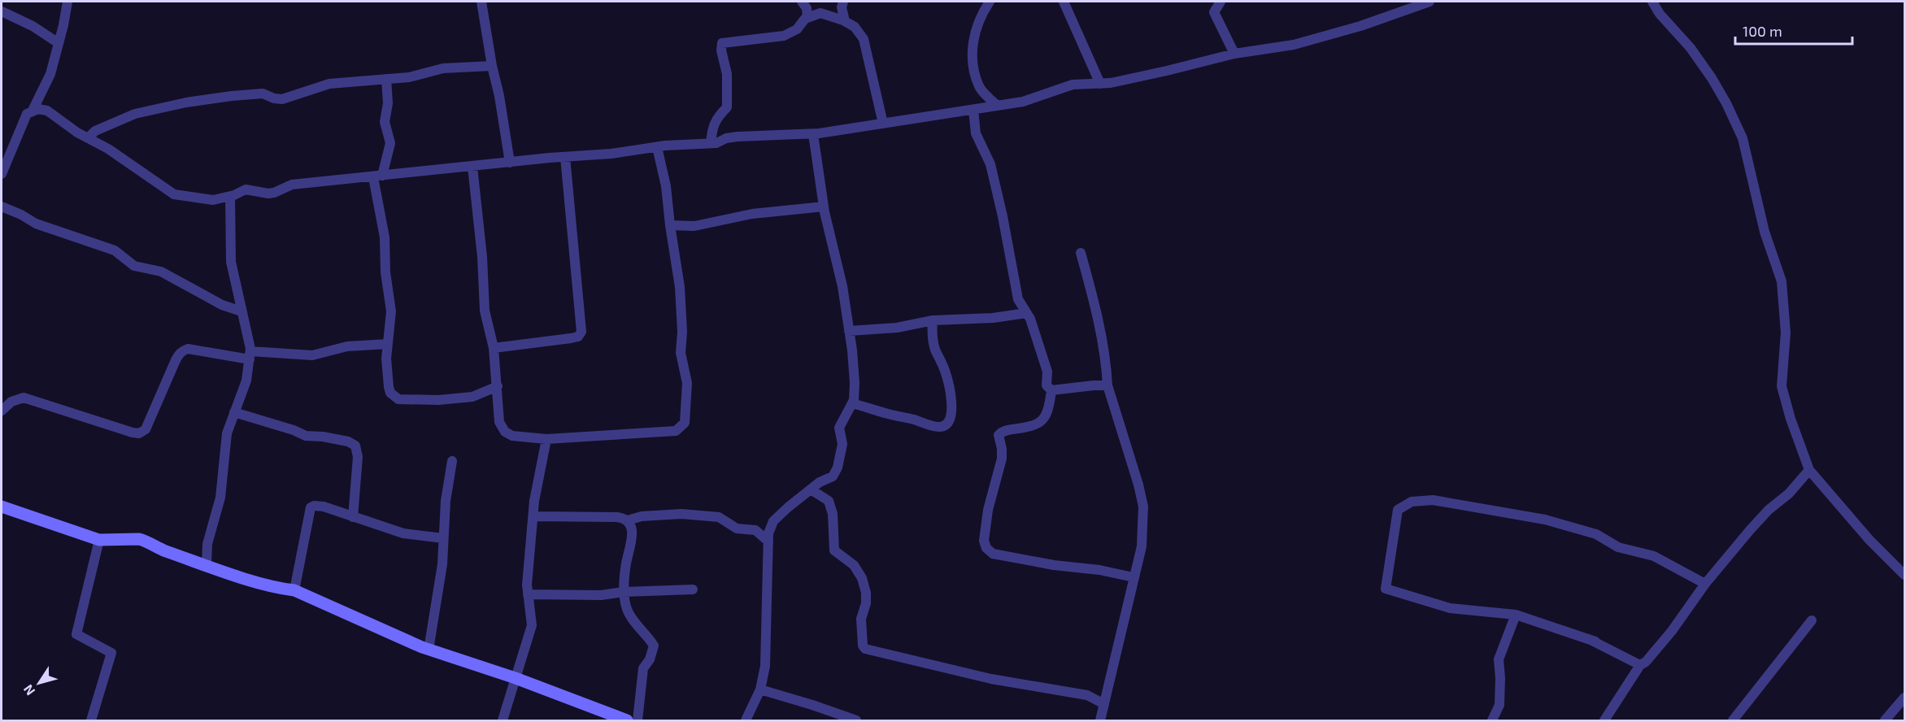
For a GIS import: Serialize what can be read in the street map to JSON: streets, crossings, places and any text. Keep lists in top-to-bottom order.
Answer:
{
  "scale_bar": "100 m",
  "north": "bottom left"
}
